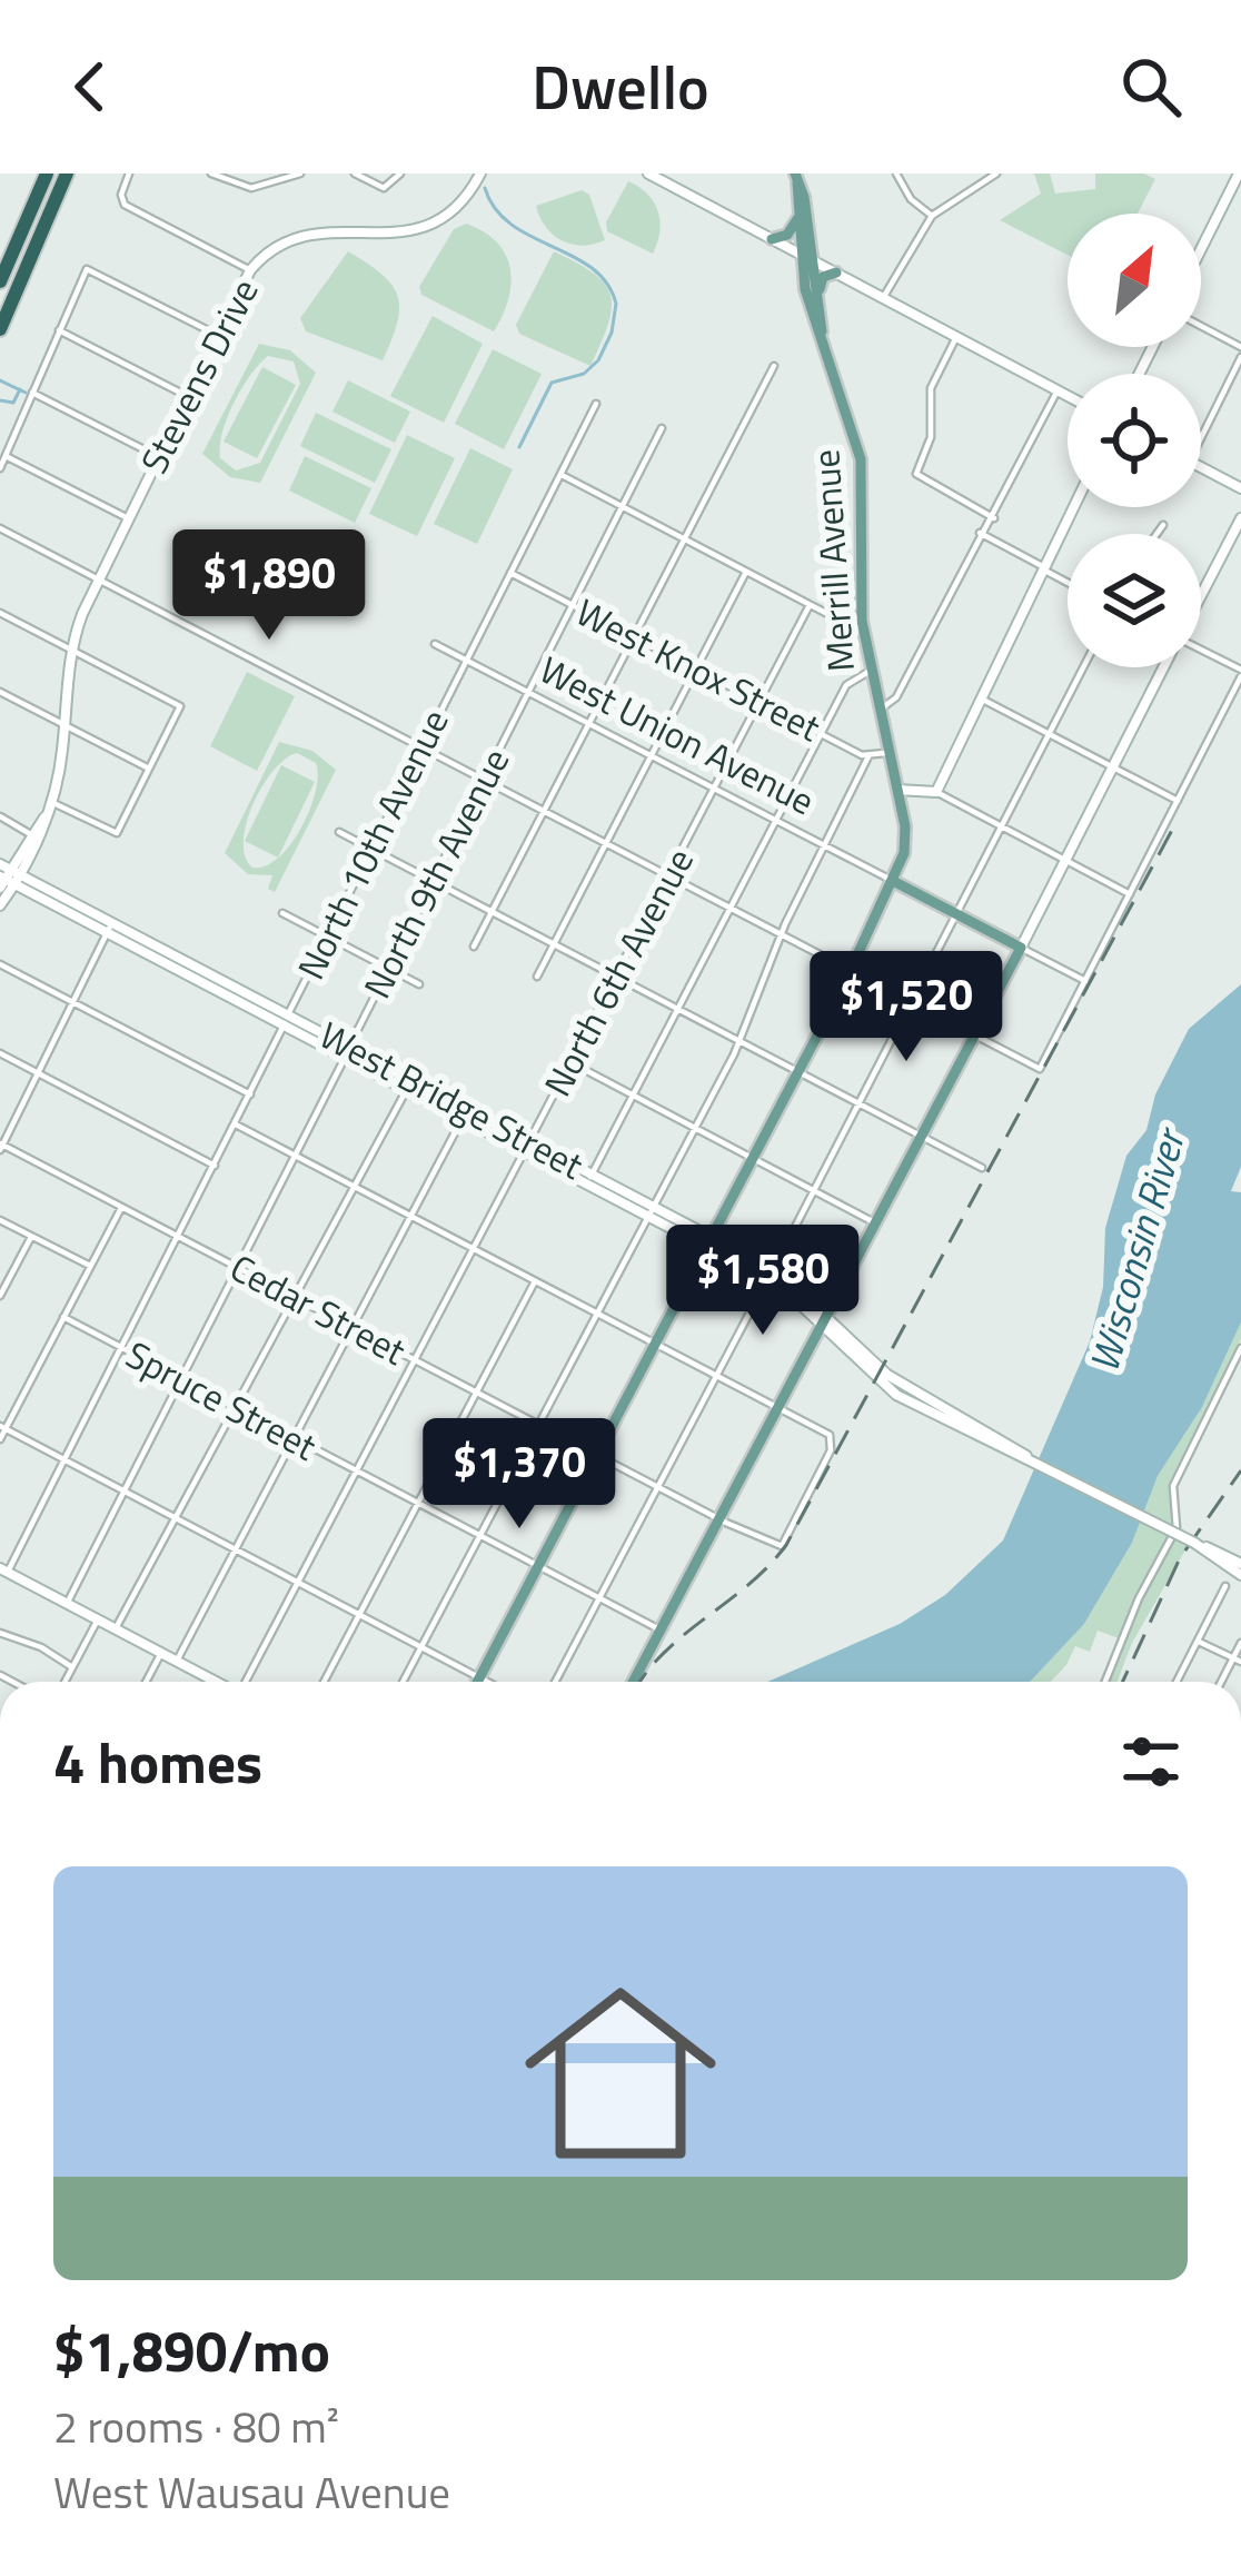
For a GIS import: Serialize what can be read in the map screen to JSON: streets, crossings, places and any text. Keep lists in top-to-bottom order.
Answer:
{
  "streets": {
    "main road": ["Merrill Avenue"],
    "street": [
      "Stevens Drive",
      "West Knox Street",
      "West Union Avenue",
      "North 10th Avenue",
      "North 9th Avenue",
      "North 6th Avenue",
      "West Bridge Street",
      "Cedar Street",
      "Spruce Street"
    ]
  },
  "crossings": [
    ["Stevens Drive", "West Bridge Street"],
    ["West Knox Street", "North 10th Avenue"],
    ["West Knox Street", "North 9th Avenue"],
    ["West Knox Street", "North 6th Avenue"],
    ["West Union Avenue", "North 10th Avenue"],
    ["West Union Avenue", "North 9th Avenue"],
    ["West Union Avenue", "North 6th Avenue"],
    ["North 10th Avenue", "West Bridge Street"],
    ["North 10th Avenue", "Cedar Street"],
    ["North 10th Avenue", "Spruce Street"],
    ["North 9th Avenue", "West Bridge Street"],
    ["North 9th Avenue", "Cedar Street"],
    ["North 9th Avenue", "Spruce Street"],
    ["North 6th Avenue", "West Bridge Street"],
    ["North 6th Avenue", "Cedar Street"],
    ["North 6th Avenue", "Spruce Street"]
  ],
  "water": ["Wisconsin River"],
  "north": "top right",
  "page": {
    "header": "Dwello",
    "price": [
      "$1,890",
      "$1,520",
      "$1,580",
      "$1,370"
    ],
    "heading": "4 homes",
    "list": [
      {
        "name": "$1,890/mo",
        "note": "2 rooms · 80 m² · West Wausau Avenue"
      }
    ]
  }
}
